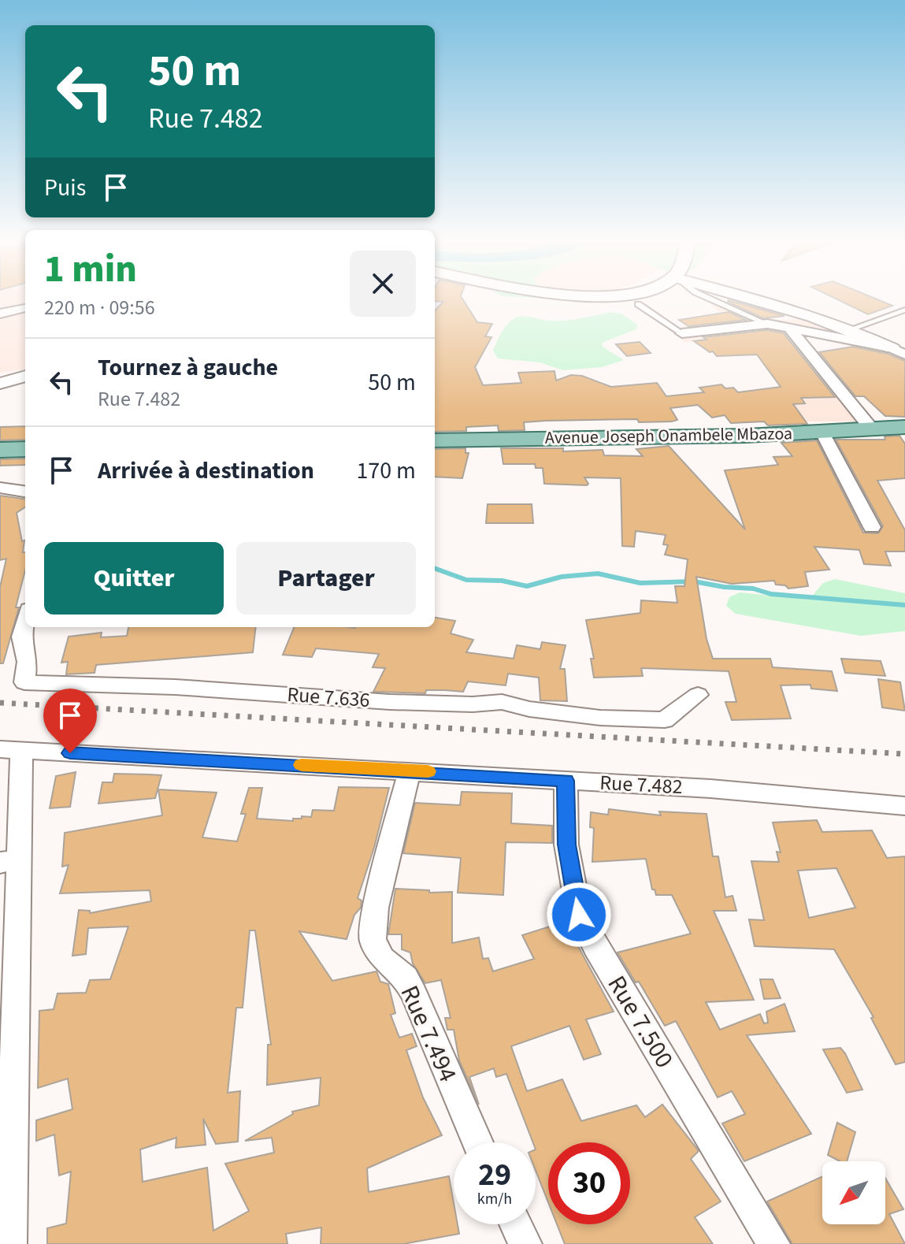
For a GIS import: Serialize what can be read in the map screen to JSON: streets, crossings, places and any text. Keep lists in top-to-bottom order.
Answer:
{
  "streets": {
    "main road": ["Avenue Joseph Onambele Mbazoa"],
    "street": [
      "Rue 7.636",
      "Rue 7.482",
      "Rue 7.500",
      "Rue 7.494"
    ]
  },
  "crossings": [
    ["Rue 7.482", "Rue 7.500"],
    ["Rue 7.482", "Rue 7.494"]
  ],
  "north": "bottom left",
  "page": {
    "turn": ["50 m", "Rue 7.482"],
    "then": "Puis",
    "heading": ["1 min", "220 m · 09:56"],
    "list": [
      {
        "name": "Tournez à gauche",
        "note": "Rue 7.482",
        "value": "50 m"
      },
      {
        "name": "Arrivée à destination",
        "value": "170 m"
      }
    ],
    "buttons": ["Quitter", "Partager"],
    "speed": "29 km/h",
    "limit": "30"
  }
}
